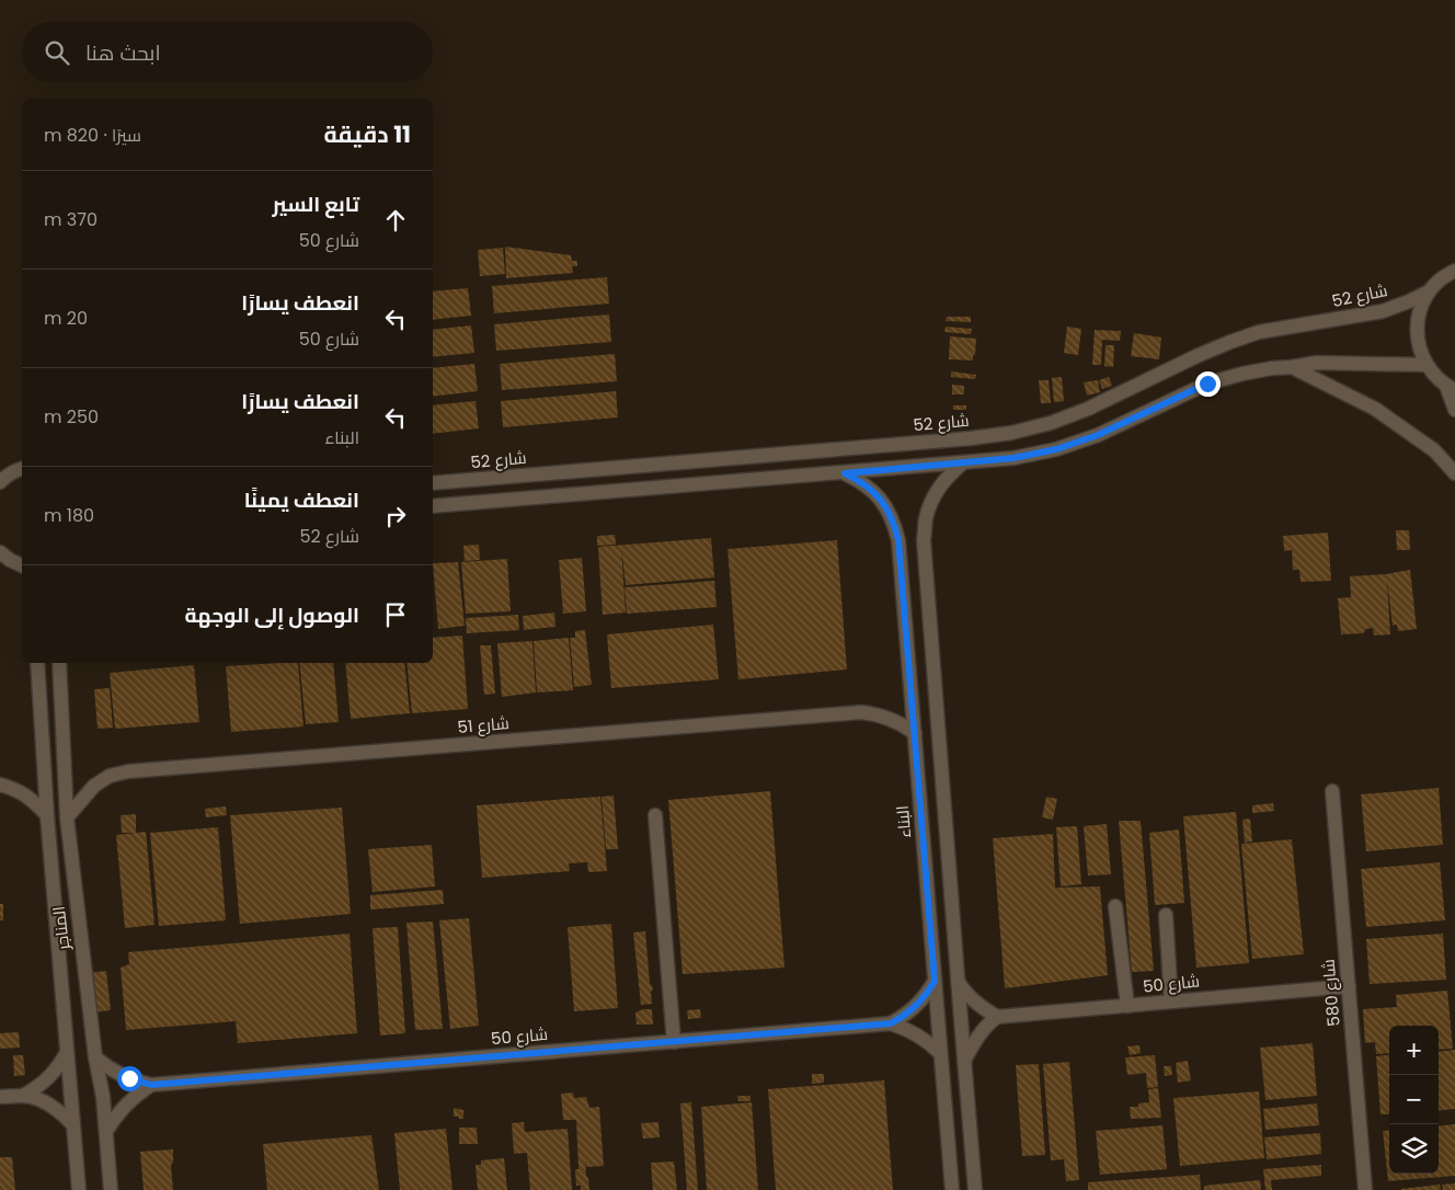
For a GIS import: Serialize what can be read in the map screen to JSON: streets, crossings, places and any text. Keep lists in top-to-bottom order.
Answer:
{
  "streets": {
    "street": [
      "شارع 52",
      "شارع 51",
      "البناء",
      "المناجر",
      "شارع 50",
      "شارع 580"
    ]
  },
  "crossings": [
    ["شارع 51", "البناء"],
    ["شارع 51", "المناجر"],
    ["البناء", "شارع 50"],
    ["المناجر", "شارع 50"],
    ["شارع 50", "شارع 580"]
  ],
  "page": {
    "search": "ابحث هنا",
    "heading": ["11 دقيقة", "سيرًا · 820 m"],
    "list": [
      ["تابع السير", "شارع 50", "370 m"],
      ["انعطف يسارًا", "شارع 50", "20 m"],
      ["انعطف يسارًا", "البناء", "250 m"],
      ["انعطف يمينًا", "شارع 52", "180 m"],
      "الوصول إلى الوجهة"
    ],
    "map_buttons": ["+", "−"]
  }
}
